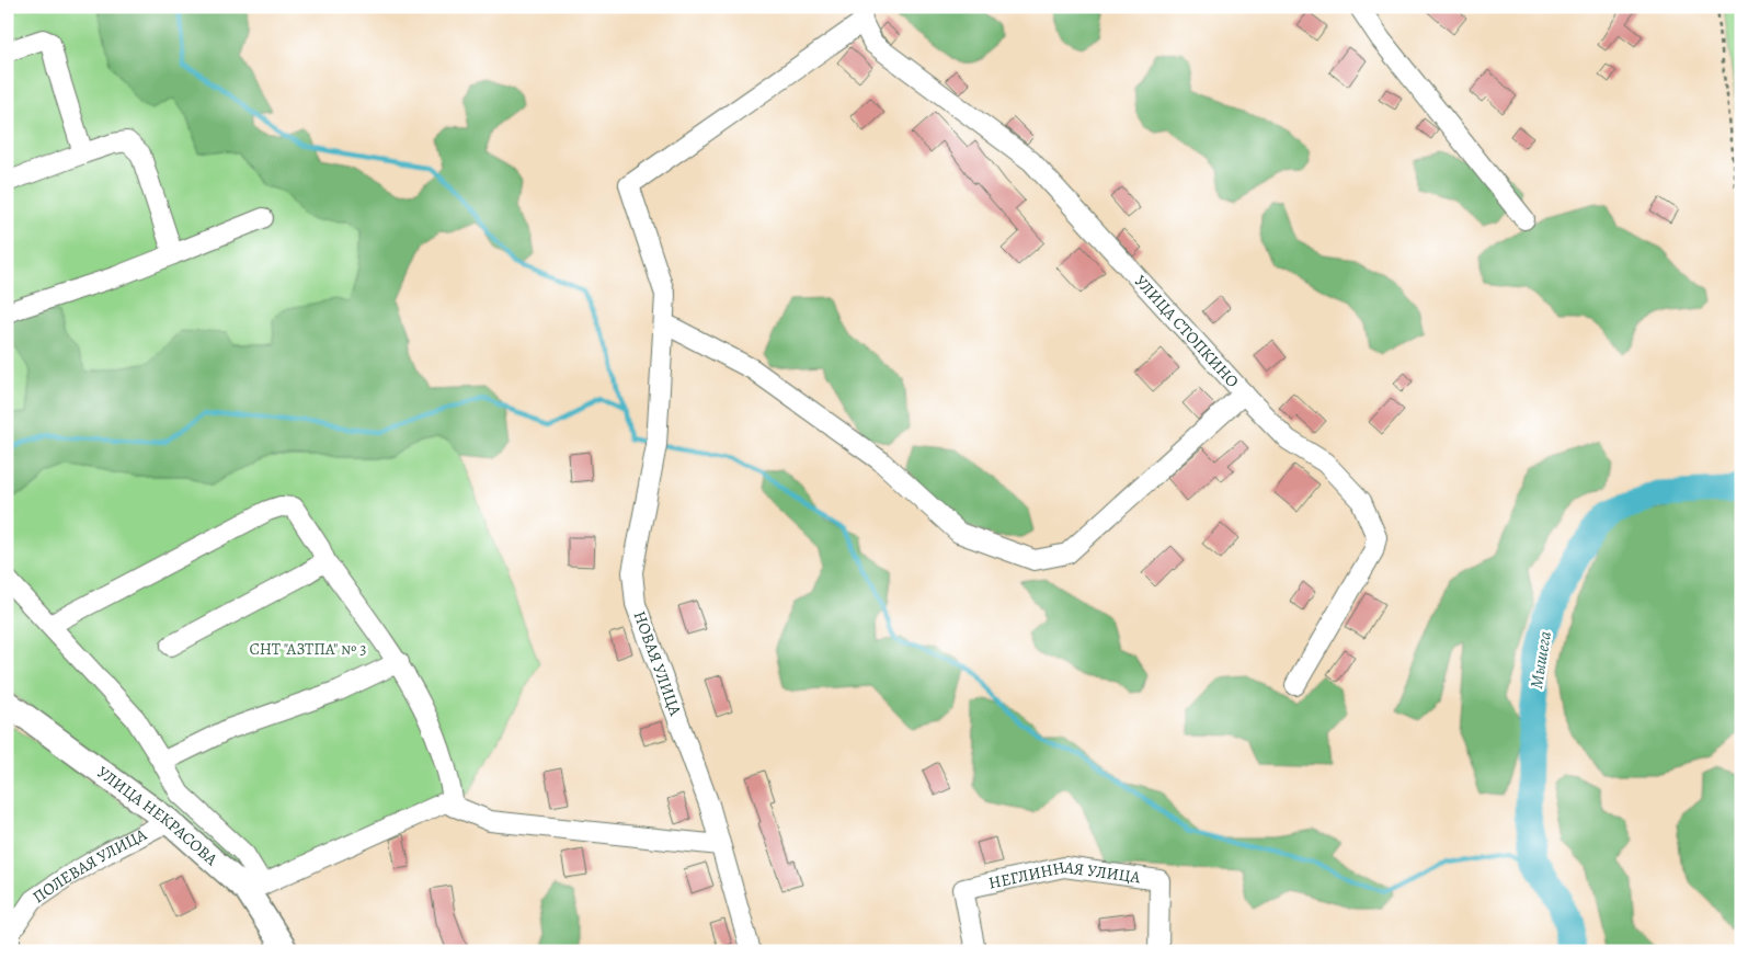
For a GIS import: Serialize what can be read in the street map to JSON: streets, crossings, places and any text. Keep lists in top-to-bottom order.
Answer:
{
  "streets": {
    "main road": ["УЛИЦА НЕКРАСОВА"],
    "street": [
      "УЛИЦА СТОПКИНО",
      "НОВАЯ УЛИЦА",
      "ПОЛЕВАЯ УЛИЦА",
      "НЕГЛИННАЯ УЛИЦА"
    ]
  },
  "crossings": [
    ["УЛИЦА СТОПКИНО", "НОВАЯ УЛИЦА"],
    ["УЛИЦА НЕКРАСОВА", "ПОЛЕВАЯ УЛИЦА"]
  ],
  "water": ["Мышега"],
  "parks": ["СНТ \"АЗТПА\" № 3"]
}
